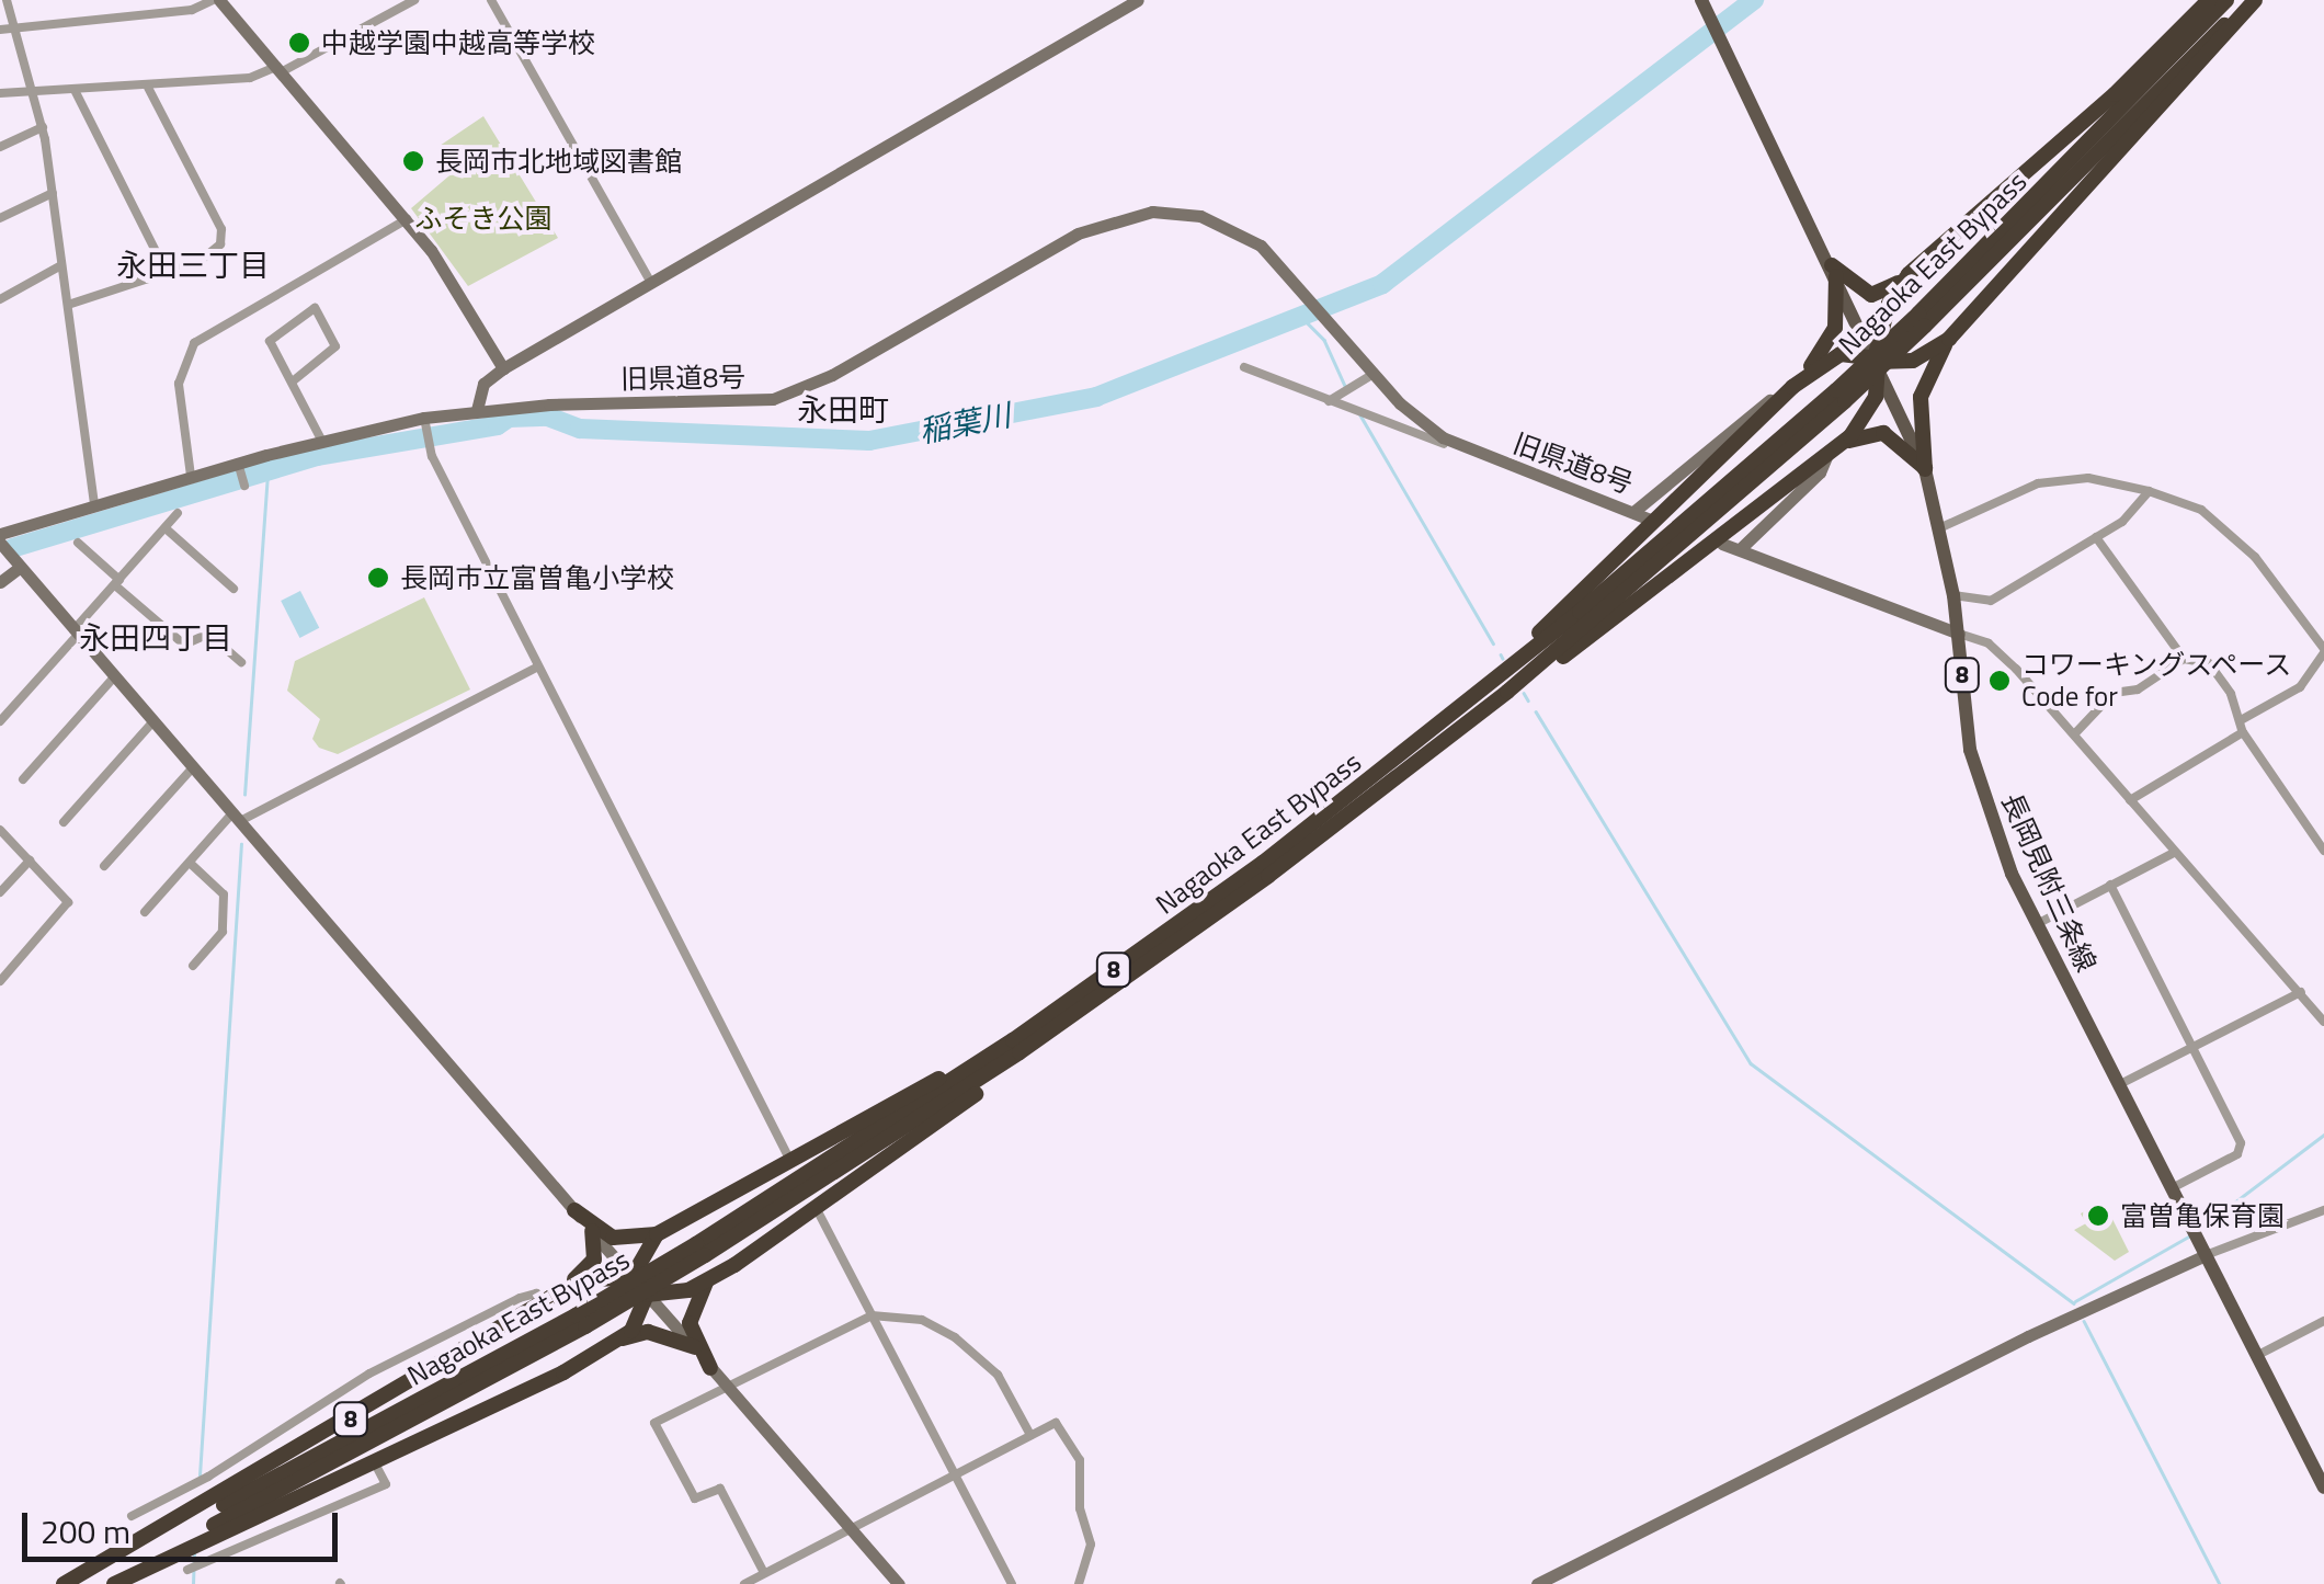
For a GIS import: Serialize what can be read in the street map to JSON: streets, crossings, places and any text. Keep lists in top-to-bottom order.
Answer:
{
  "streets": {
    "highway": ["Nagaoka East Bypass", "8"],
    "main road": ["長岡見附三条線"],
    "street": ["旧県道8号"]
  },
  "crossings": [
    ["Nagaoka East Bypass", "8"]
  ],
  "districts": ["永田三丁目", "永田町", "永田四丁目"],
  "water": ["稲葉川"],
  "parks": ["ふそき公園"],
  "places": [
    "中越学園中越高等学校",
    "長岡市北地域図書館",
    "長岡市立富曽亀小学校",
    "コワーキングスペース Code for",
    "富曽亀保育園"
  ],
  "scale_bar": "200 m"
}
